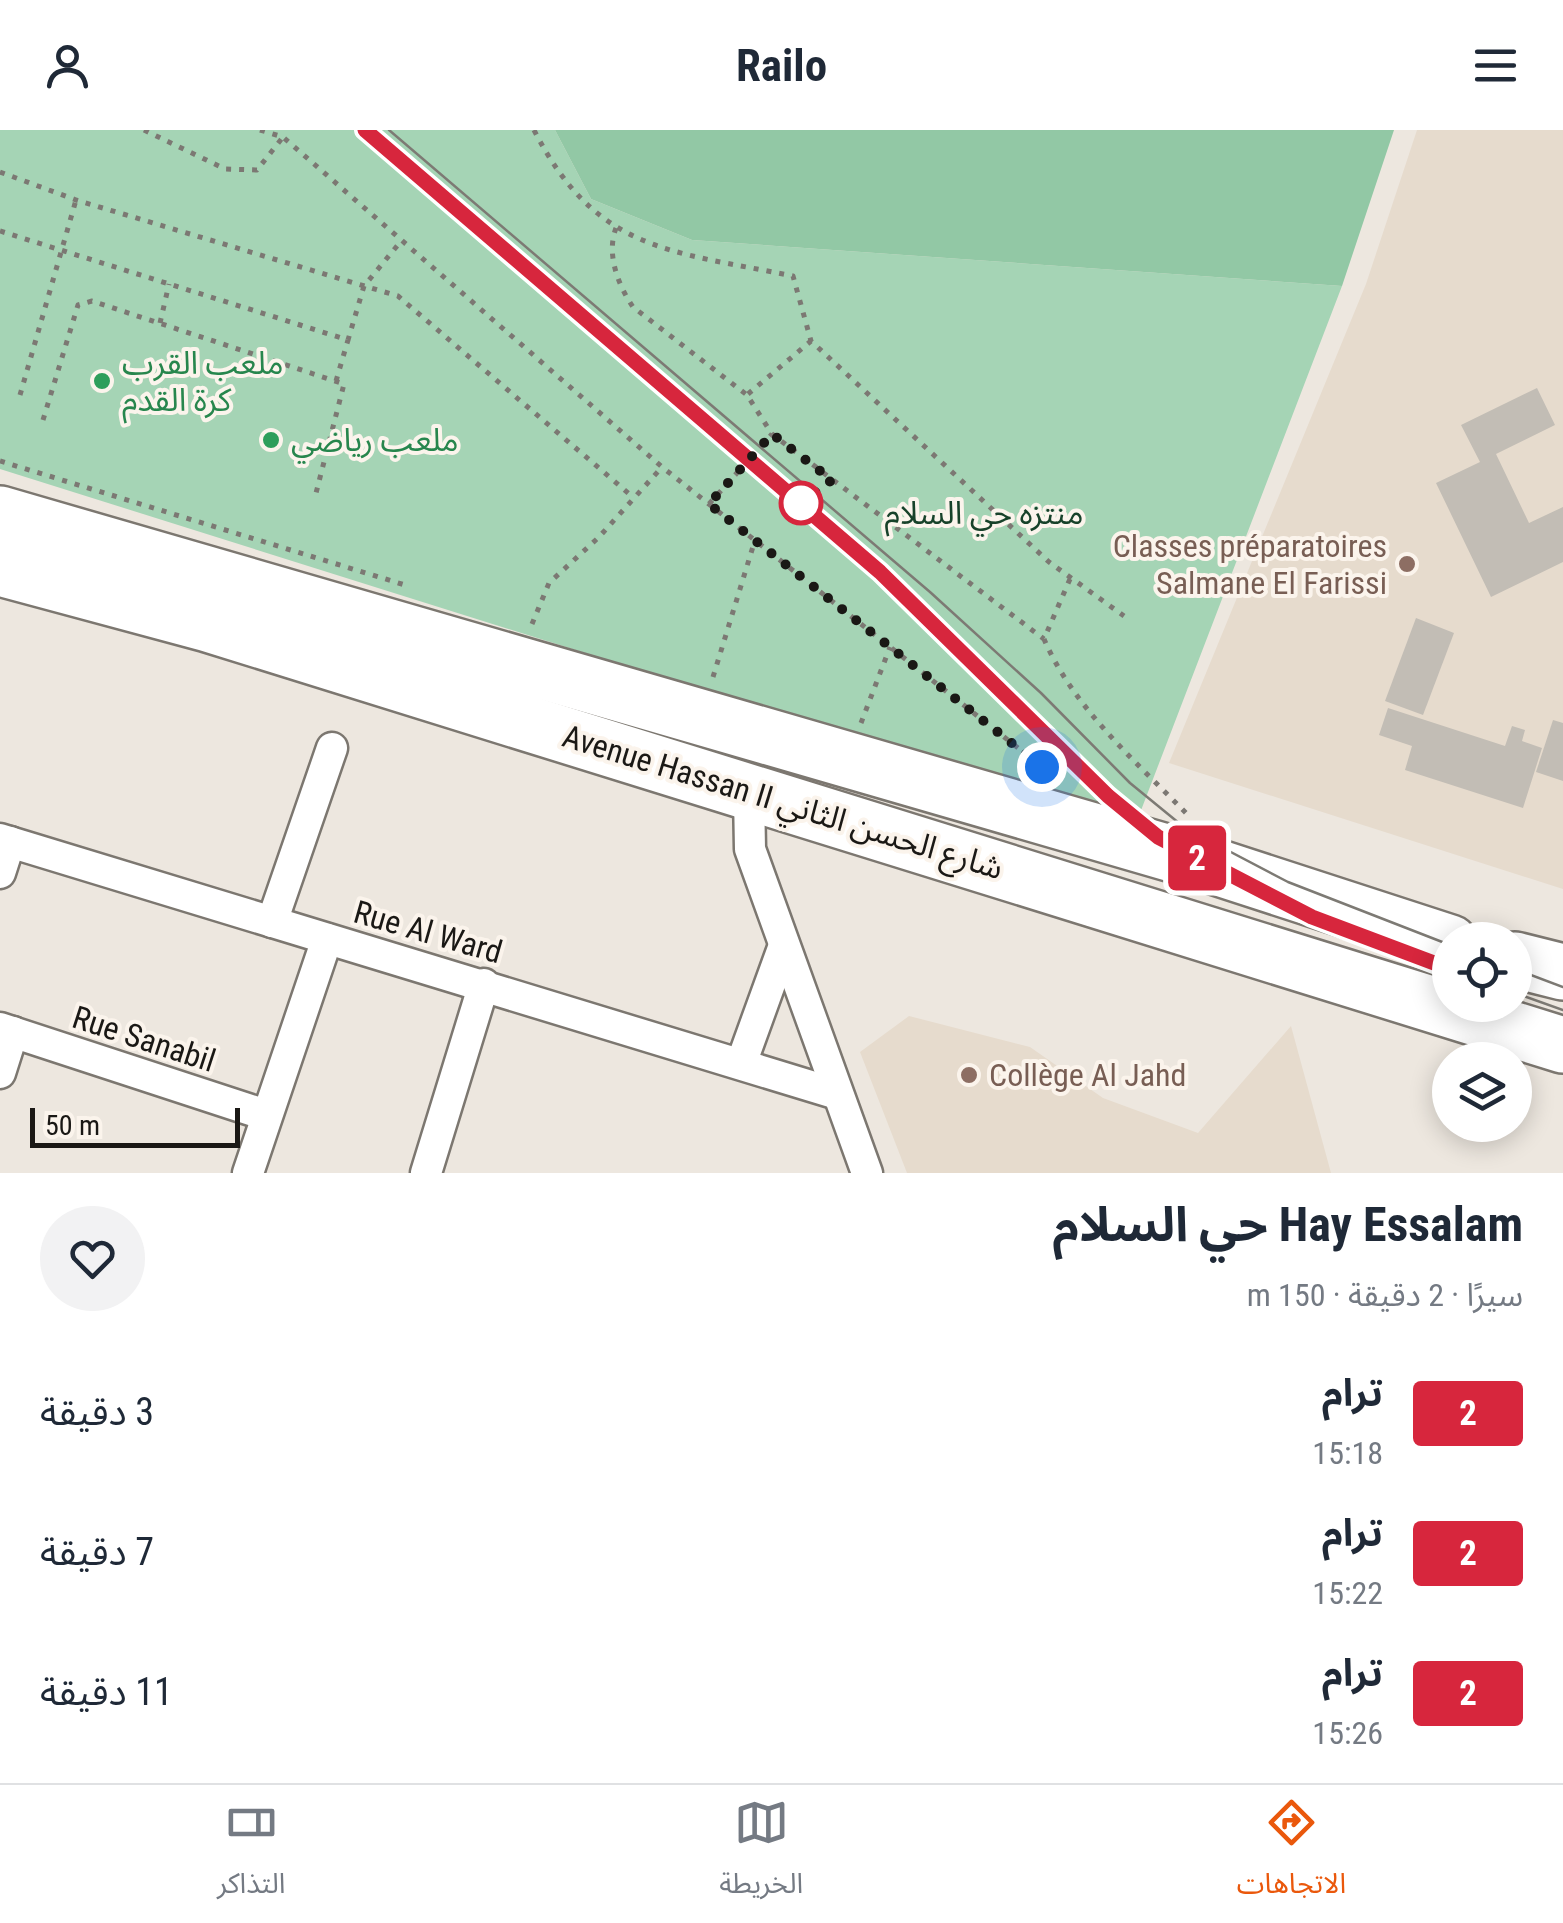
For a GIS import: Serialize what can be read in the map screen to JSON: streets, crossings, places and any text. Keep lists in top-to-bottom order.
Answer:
{
  "streets": {
    "highway": ["Avenue Hassan II شارع الحسن الثاني"],
    "street": ["Rue Al Ward", "Rue Sanabil"]
  },
  "parks": ["منتزه حي السلام"],
  "places": [
    "ملعب القرب كرة القدم",
    "ملعب رياضي",
    "Classes préparatoires Salmane El Farissi",
    "Collège Al Jahd"
  ],
  "lines": ["tram line 2"],
  "scale_bar": "50 m",
  "page": {
    "header": "Railo",
    "on_map": "2",
    "scale": "50 m",
    "heading": ["Hay Essalam حي السلام", "سيرًا · 2 دقيقة · 150 m"],
    "list": [
      {
        "mark": "2",
        "name": "ترام",
        "note": "15:18",
        "value": "3 دقيقة"
      },
      {
        "mark": "2",
        "name": "ترام",
        "note": "15:22",
        "value": "7 دقيقة"
      },
      {
        "mark": "2",
        "name": "ترام",
        "note": "15:26",
        "value": "11 دقيقة"
      }
    ],
    "tabs": ["الاتجاهات", "الخريطة", "التذاكر"]
  }
}
